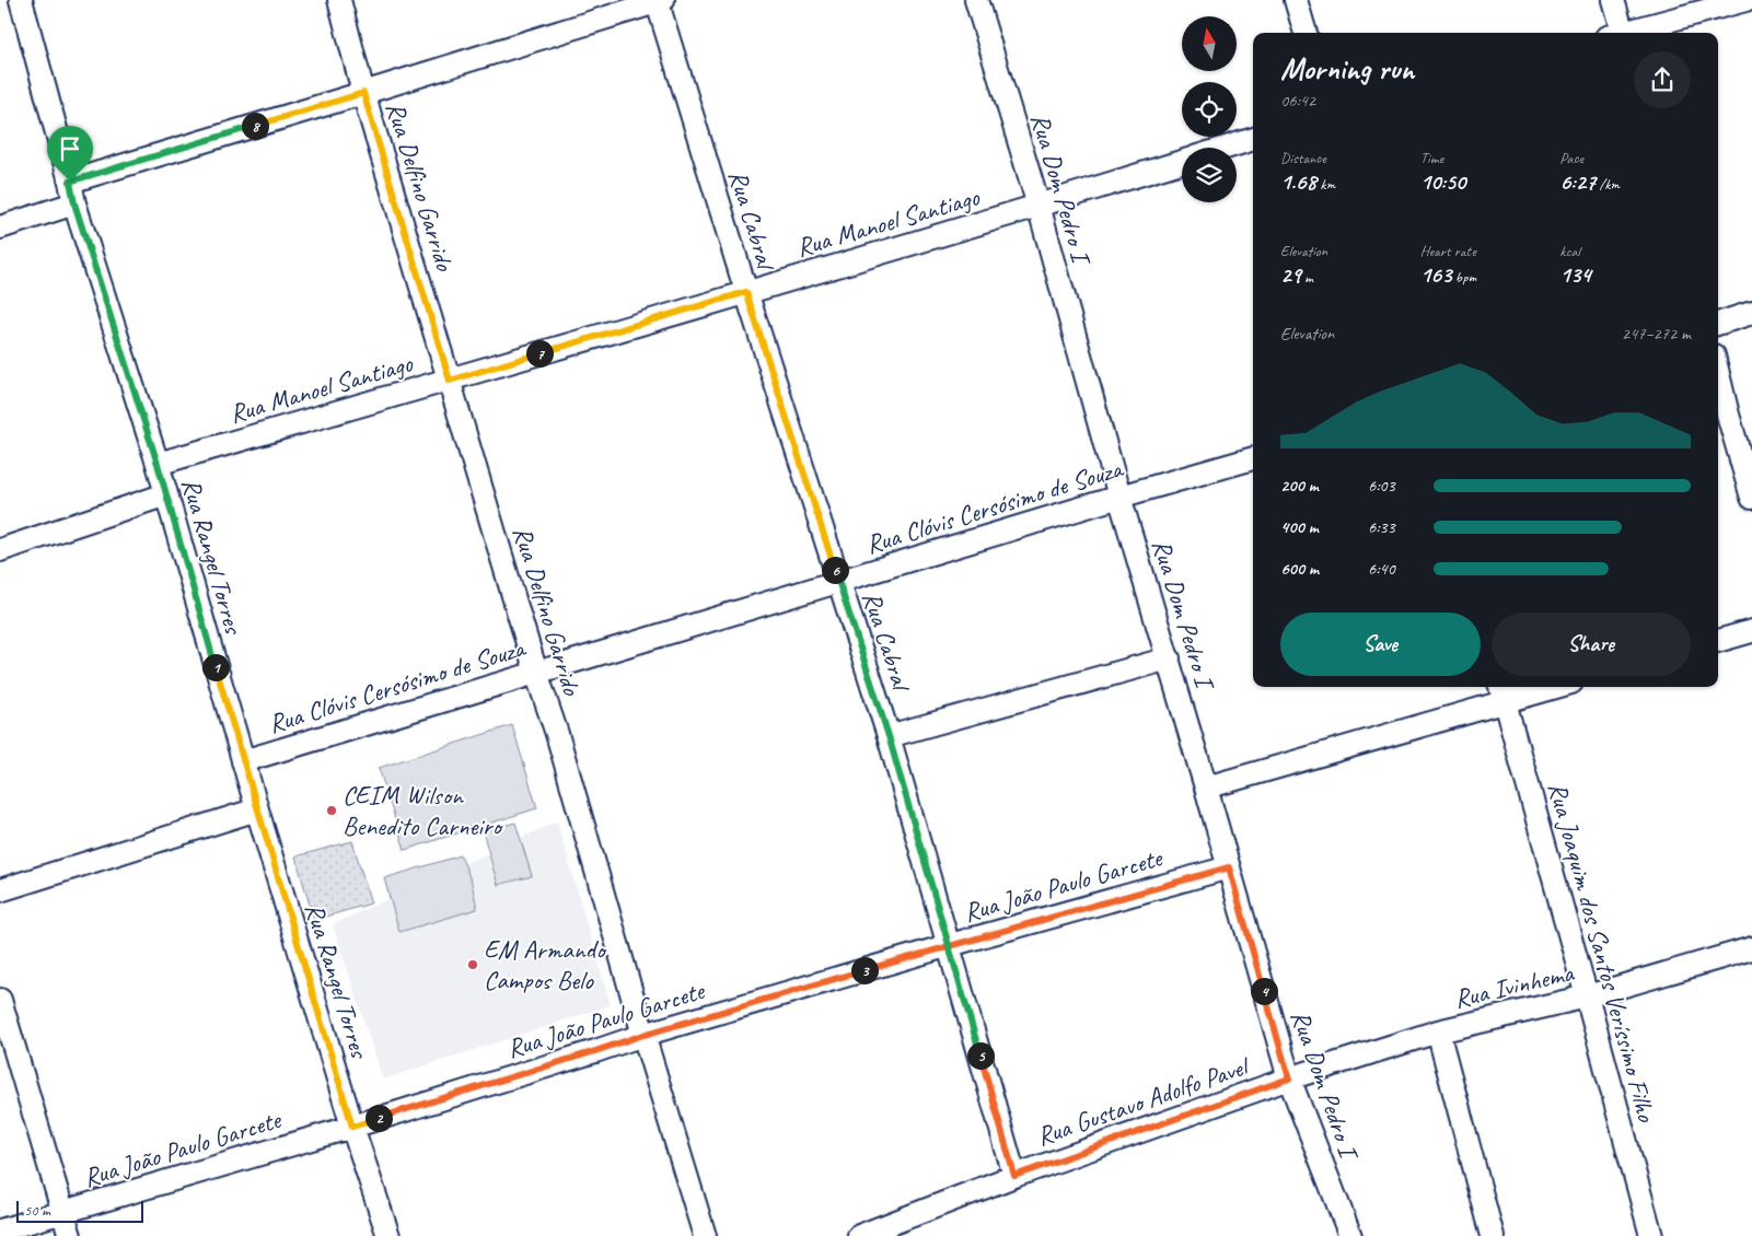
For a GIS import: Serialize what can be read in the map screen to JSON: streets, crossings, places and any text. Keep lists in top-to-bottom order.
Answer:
{
  "streets": {
    "street": [
      "Rua Delfino Garrido",
      "Rua Dom Pedro I",
      "Rua Cabral",
      "Rua Manoel Santiago",
      "Rua Clóvis Cersósimo de Souza",
      "Rua Rangel Torres",
      "Rua João Paulo Garcete",
      "Rua Joaquim dos Santos Veríssimo Filho",
      "Rua Ivinhema",
      "Rua Gustavo Adolfo Pavel"
    ]
  },
  "crossings": [
    ["Rua Delfino Garrido", "Rua Manoel Santiago"],
    ["Rua Delfino Garrido", "Rua Clóvis Cersósimo de Souza"],
    ["Rua Delfino Garrido", "Rua João Paulo Garcete"],
    ["Rua Dom Pedro I", "Rua Manoel Santiago"],
    ["Rua Dom Pedro I", "Rua Clóvis Cersósimo de Souza"],
    ["Rua Dom Pedro I", "Rua João Paulo Garcete"],
    ["Rua Dom Pedro I", "Rua Ivinhema"],
    ["Rua Dom Pedro I", "Rua Gustavo Adolfo Pavel"],
    ["Rua Cabral", "Rua Manoel Santiago"],
    ["Rua Cabral", "Rua Clóvis Cersósimo de Souza"],
    ["Rua Cabral", "Rua João Paulo Garcete"],
    ["Rua Cabral", "Rua Gustavo Adolfo Pavel"],
    ["Rua Manoel Santiago", "Rua Rangel Torres"],
    ["Rua Clóvis Cersósimo de Souza", "Rua Rangel Torres"],
    ["Rua Rangel Torres", "Rua João Paulo Garcete"],
    ["Rua Joaquim dos Santos Veríssimo Filho", "Rua Ivinhema"],
    ["Rua Ivinhema", "Rua Gustavo Adolfo Pavel"]
  ],
  "places": ["CEIM Wilson Benedito Carneiro", "EM Armando Campos Belo"],
  "scale_bar": "50 m",
  "north": "top",
  "page": {
    "heading": ["Morning run", "06:42"],
    "pins": [
      "8",
      "7",
      "6",
      "1",
      "3",
      "4",
      "5",
      "2"
    ],
    "stats": [
      ["Distance", "1.68 km"],
      ["Time", "10:50"],
      ["Pace", "6:27 /km"],
      ["Elevation", "29 m"],
      ["Heart rate", "163 bpm"],
      ["kcal", "134"]
    ],
    "chart": ["Elevation", "247–272 m"],
    "list": [
      {
        "name": "200 m",
        "note": "6:03"
      },
      {
        "name": "400 m",
        "note": "6:33"
      },
      {
        "name": "600 m",
        "note": "6:40"
      }
    ],
    "buttons": ["Save", "Share"],
    "scale": "50 m"
  }
}
